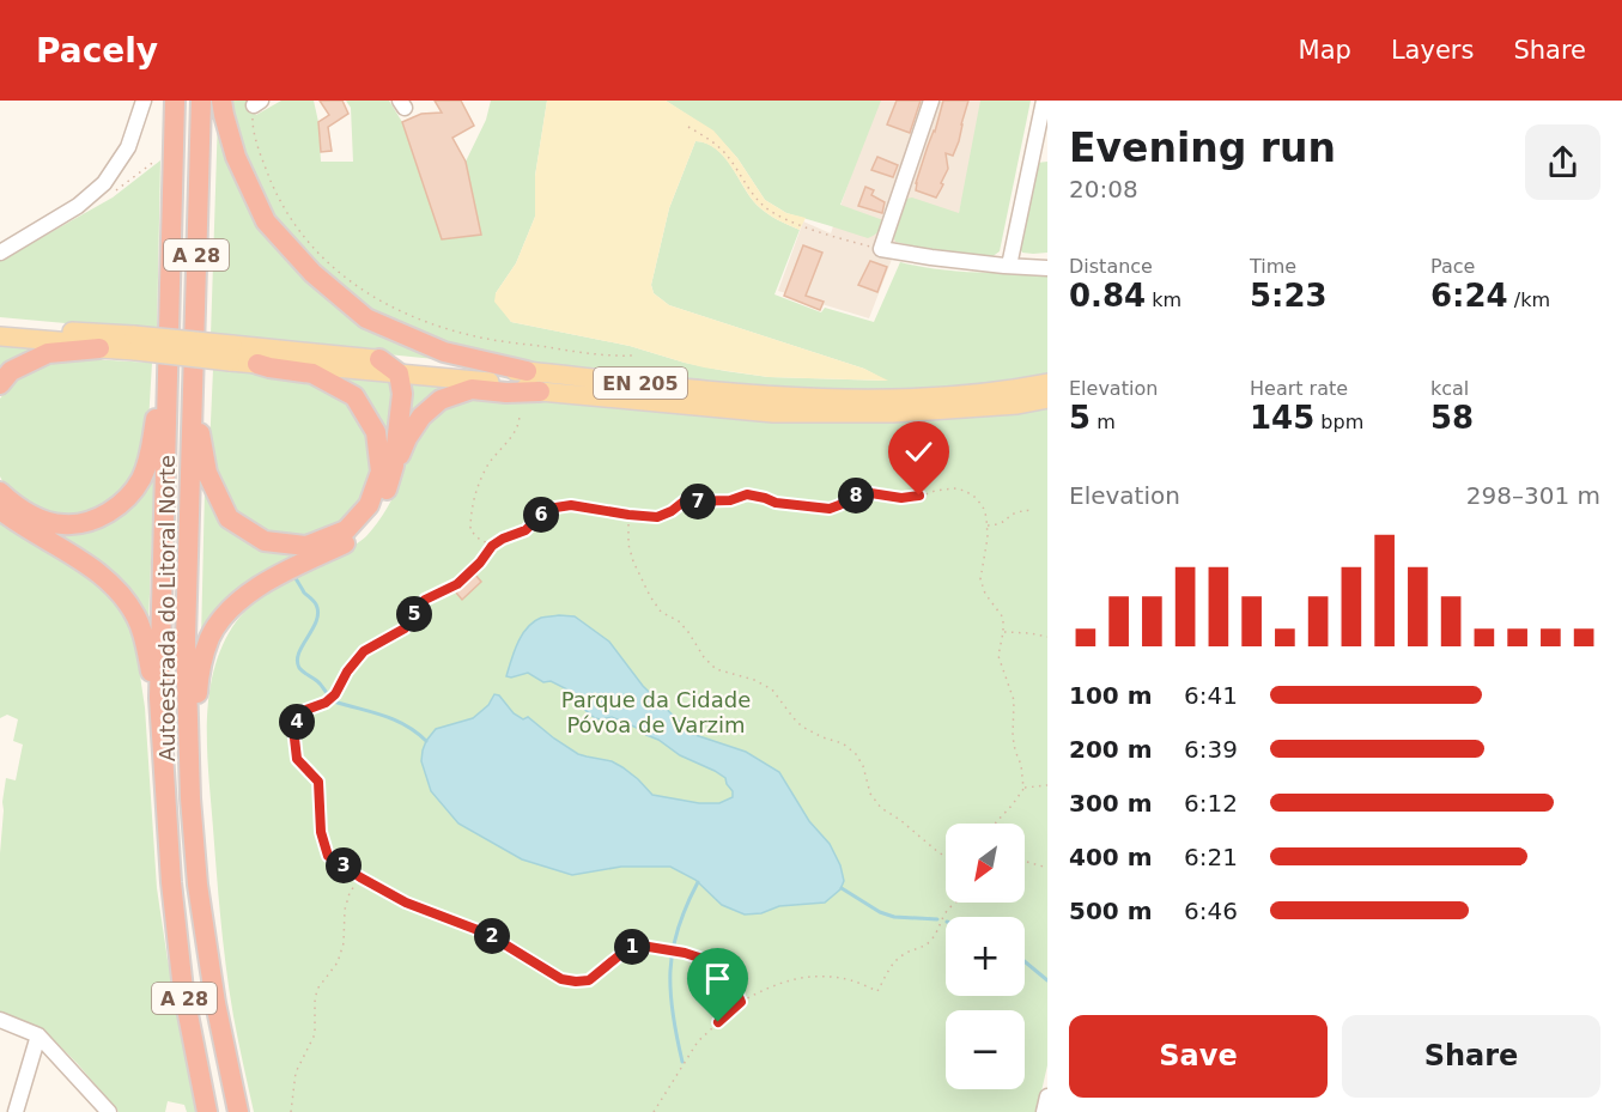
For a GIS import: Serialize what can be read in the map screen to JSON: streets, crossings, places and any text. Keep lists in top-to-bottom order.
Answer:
{
  "streets": {
    "highway": ["A 28", "Autoestrada do Litoral Norte"],
    "main road": ["EN 205"]
  },
  "parks": ["Parque da Cidade Póvoa de Varzim"],
  "north": "bottom left",
  "page": {
    "header": "Pacely",
    "nav": ["Map", "Layers", "Share"],
    "heading": ["Evening run", "20:08"],
    "stats": [
      ["Distance", "0.84 km"],
      ["Time", "5:23"],
      ["Pace", "6:24 /km"],
      ["Elevation", "5 m"],
      ["Heart rate", "145 bpm"],
      ["kcal", "58"]
    ],
    "chart": ["Elevation", "298–301 m"],
    "pins": [
      "8",
      "7",
      "6",
      "5",
      "4",
      "3",
      "2",
      "1"
    ],
    "list": [
      {
        "name": "100 m",
        "note": "6:41"
      },
      {
        "name": "200 m",
        "note": "6:39"
      },
      {
        "name": "300 m",
        "note": "6:12"
      },
      {
        "name": "400 m",
        "note": "6:21"
      },
      {
        "name": "500 m",
        "note": "6:46"
      }
    ],
    "map_buttons": ["+", "−"],
    "buttons": ["Save", "Share"]
  }
}
